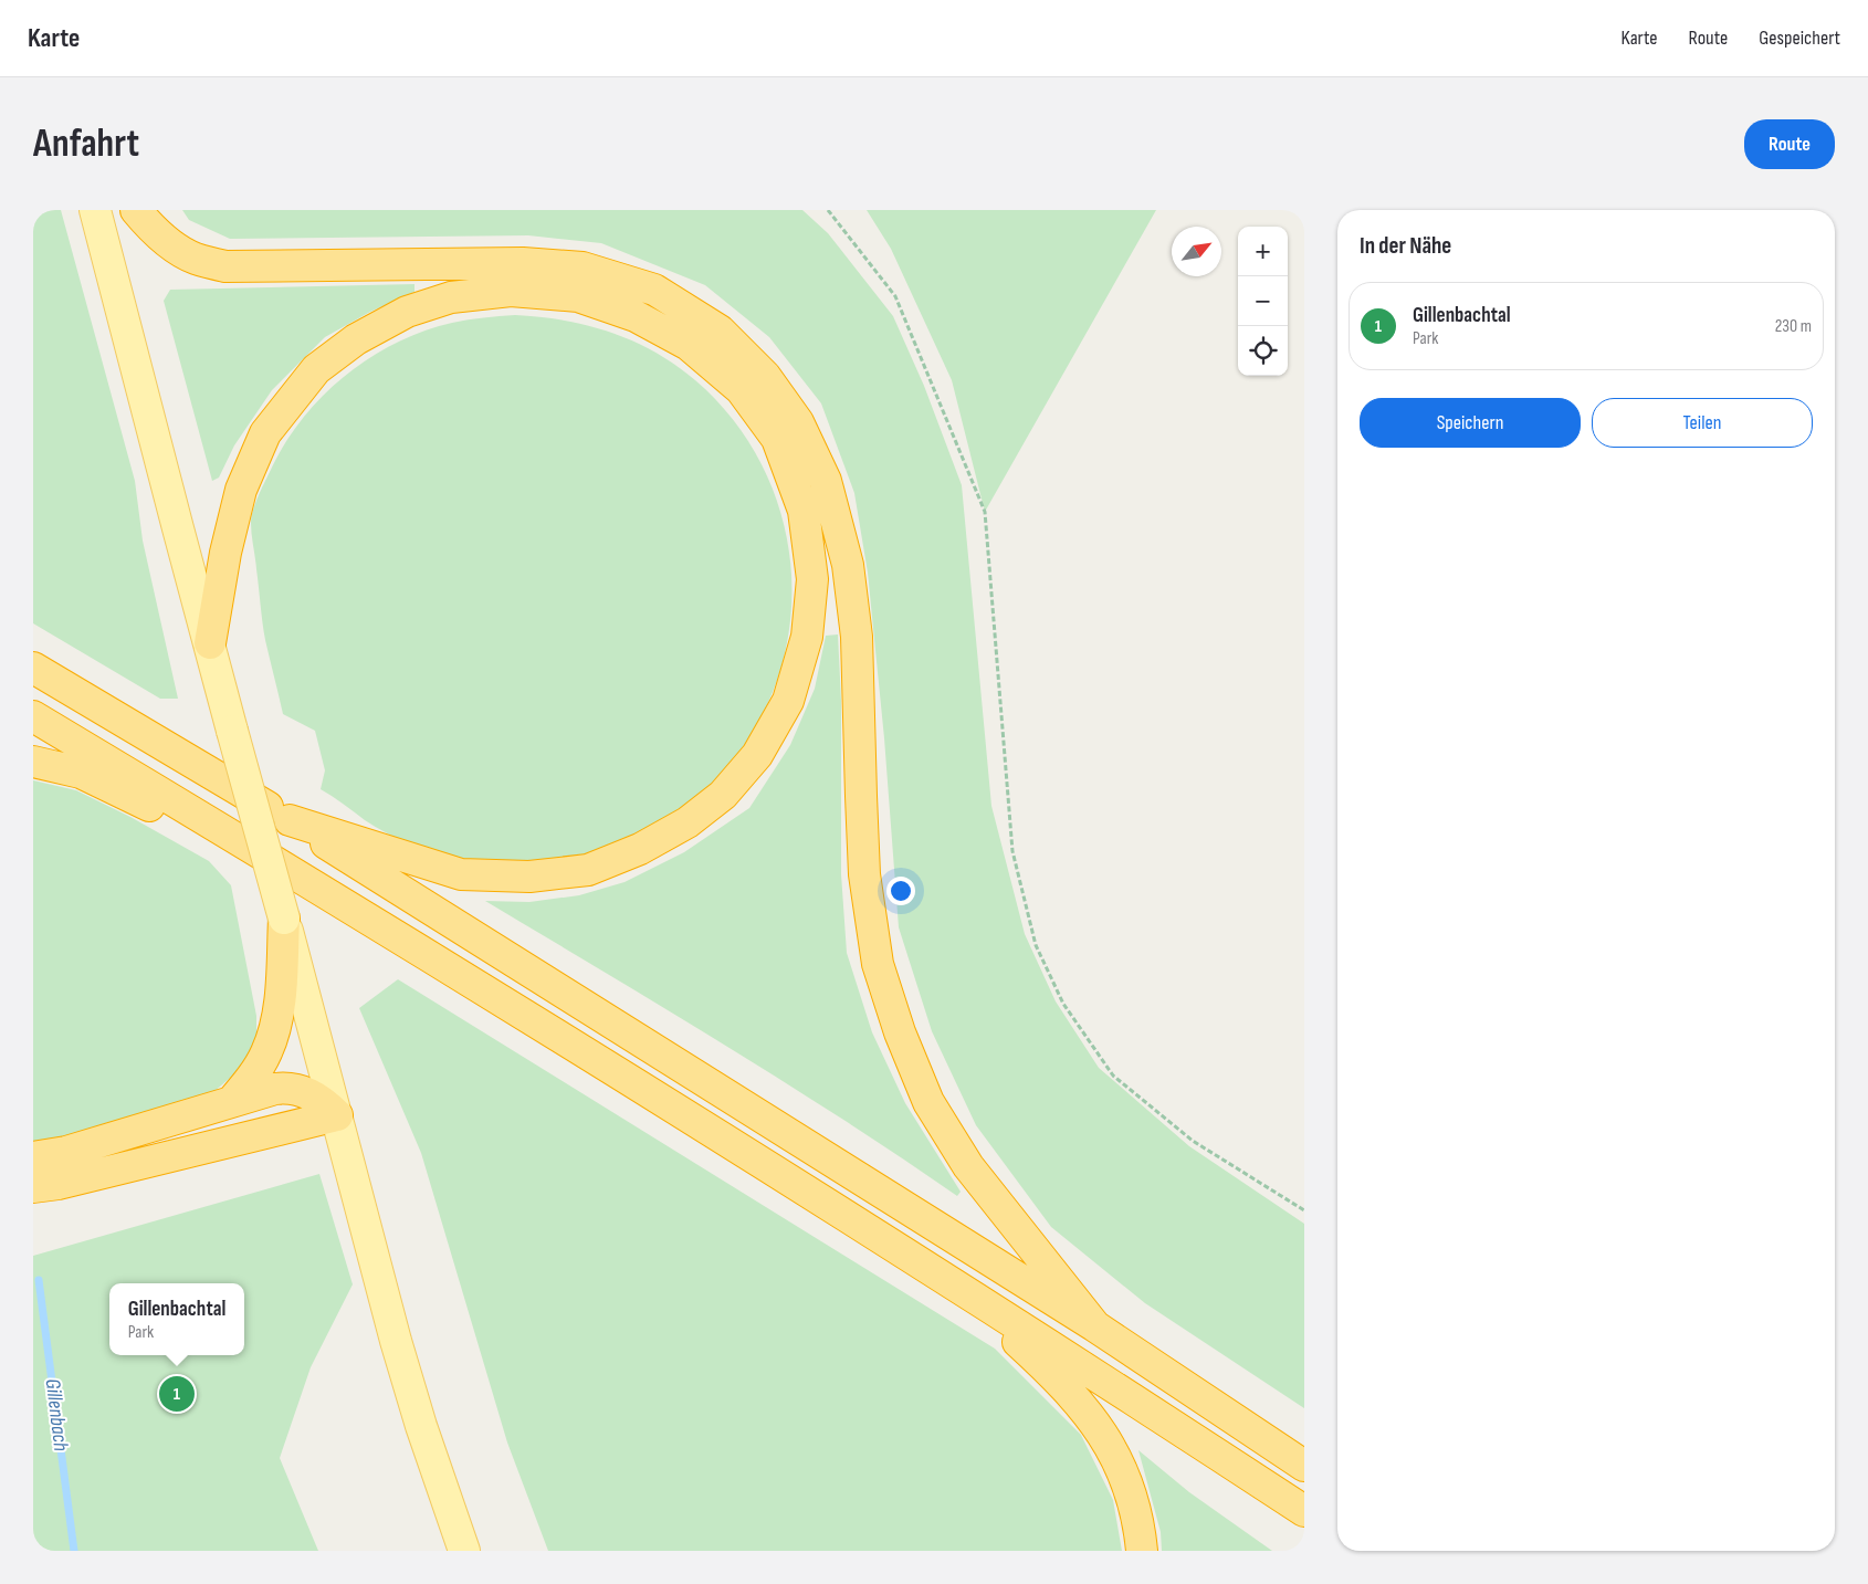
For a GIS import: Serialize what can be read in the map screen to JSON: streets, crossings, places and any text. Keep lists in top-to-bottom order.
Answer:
{
  "water": ["Gillenbach"],
  "north": "top right",
  "page": {
    "header": "Karte",
    "nav": ["Karte", "Route", "Gespeichert"],
    "buttons": [
      "Route",
      ["Speichern", "Teilen"]
    ],
    "title": "Anfahrt",
    "heading": "In der Nähe",
    "map_buttons": ["+", "−"],
    "list": [
      {
        "mark": "1",
        "name": "Gillenbachtal",
        "note": "Park",
        "value": "230 m"
      }
    ],
    "popup": ["Gillenbachtal", "Park"],
    "pins": "1"
  }
}
